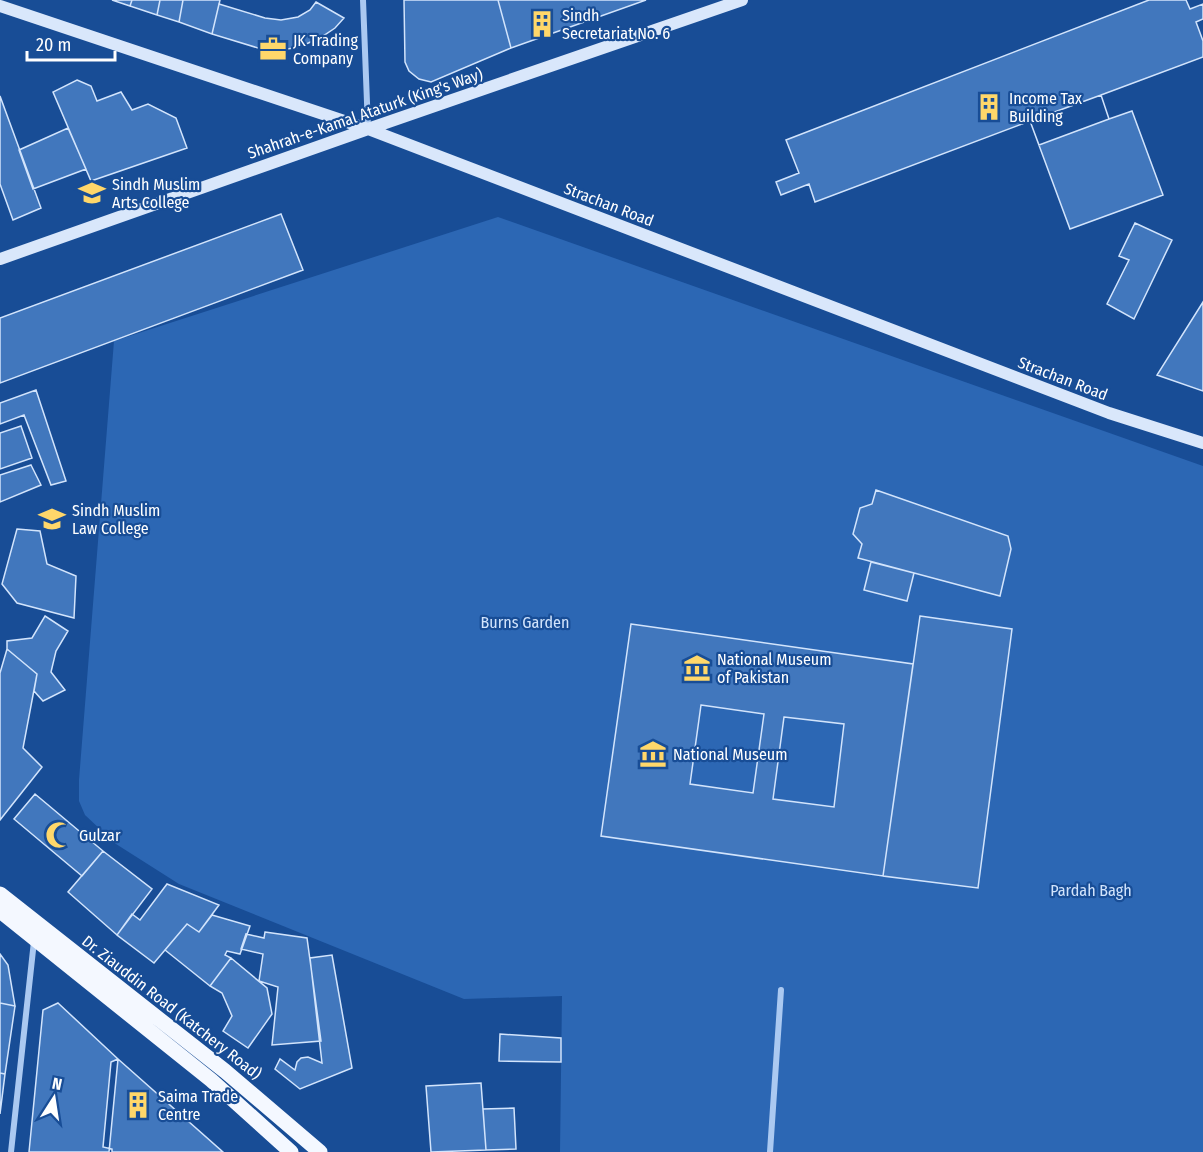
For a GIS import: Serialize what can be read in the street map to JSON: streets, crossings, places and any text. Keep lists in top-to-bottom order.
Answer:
{
  "streets": {
    "main road": ["Shahrah-e-Kamal Ataturk (King's Way)", "Strachan Road", "Dr. Ziauddin Road (Katchery Road)"]
  },
  "crossings": [
    ["Shahrah-e-Kamal Ataturk (King's Way)", "Strachan Road"]
  ],
  "parks": ["Burns Garden", "Pardah Bagh"],
  "places": {
    "building": ["Sindh Secretariat No. 6", "Income Tax Building", "Saima Trade Centre"],
    "office": ["JK Trading Company"],
    "school or university": ["Sindh Muslim Arts College", "Sindh Muslim Law College"],
    "museum": ["National Museum of Pakistan", "National Museum"],
    "mosque": ["Gulzar"]
  },
  "scale_bar": "20 m",
  "north": "top"
}
